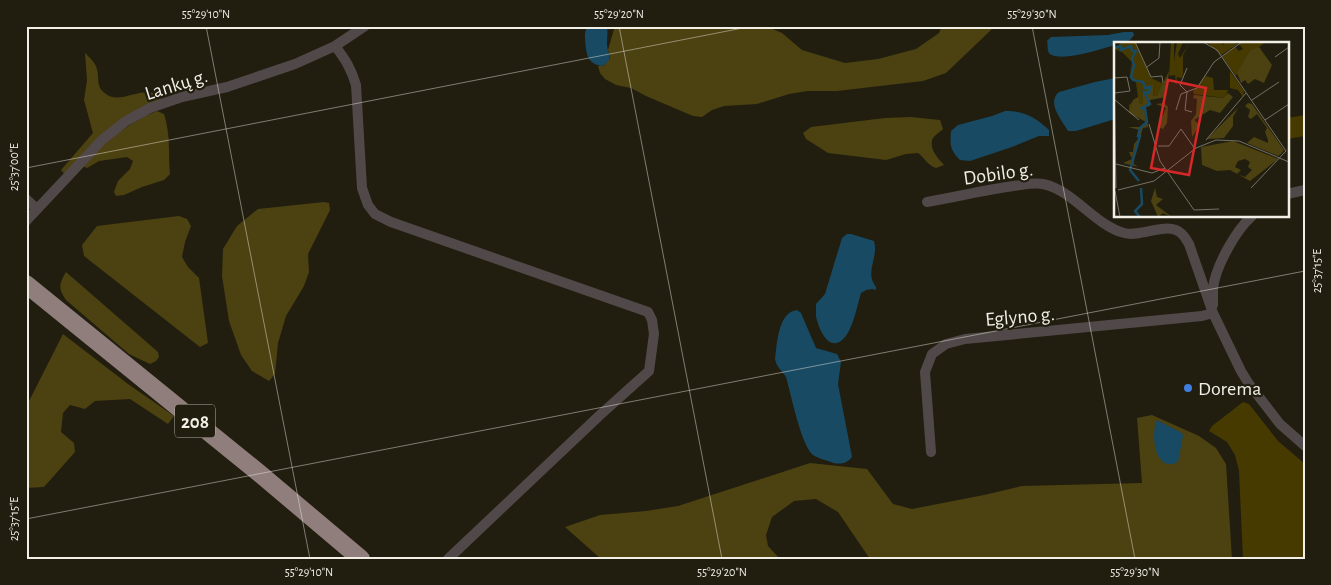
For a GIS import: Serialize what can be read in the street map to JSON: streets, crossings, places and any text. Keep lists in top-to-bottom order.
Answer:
{
  "streets": {
    "highway": ["208"],
    "street": ["Lankų g.", "Dobilo g.", "Eglyno g."]
  },
  "crossings": [
    ["Dobilo g.", "Eglyno g."]
  ],
  "places": ["Dorema"],
  "coordinates": [
    "55°29'10\"N",
    "55°29'20\"N",
    "55°29'30\"N",
    "25°37'00\"E",
    "25°37'15\"E"
  ]
}
